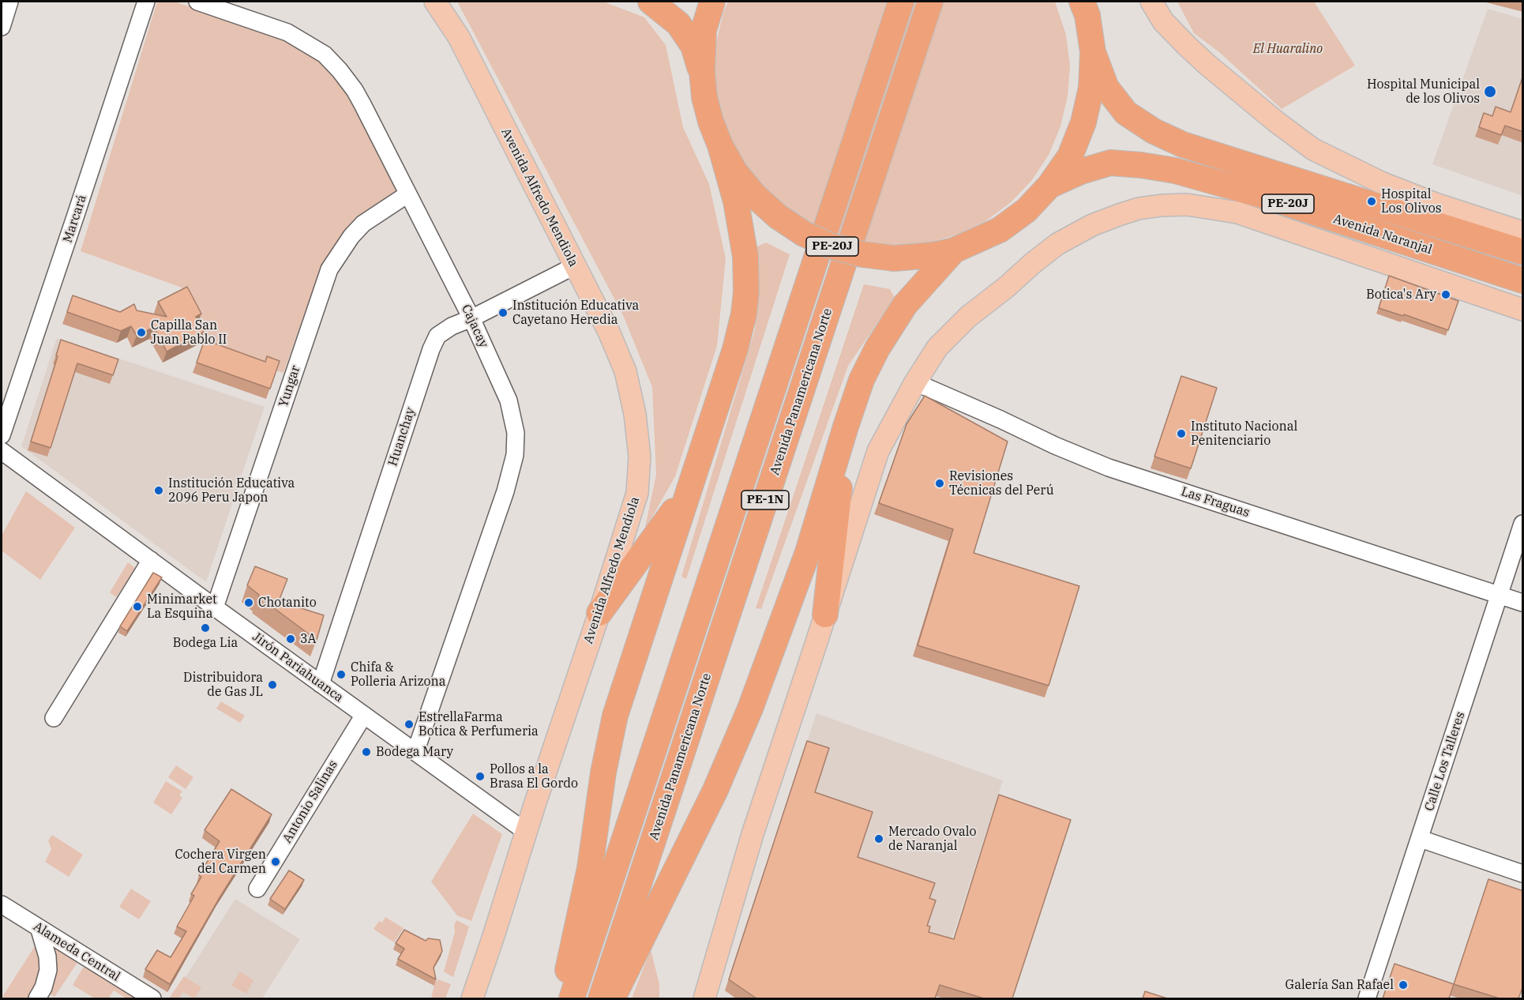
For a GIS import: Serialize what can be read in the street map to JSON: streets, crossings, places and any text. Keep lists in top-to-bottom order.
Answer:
{
  "streets": {
    "highway": [
      "PE-20J",
      "Avenida Naranjal",
      "Avenida Panamericana Norte",
      "PE-1N"
    ],
    "main road": ["Avenida Alfredo Mendiola"],
    "street": [
      "Marcará",
      "Cajacay",
      "Yungar",
      "Huanchay",
      "Las Fraguas",
      "Jirón Pariahuanca",
      "Calle Los Talleres",
      "Antonio Salinas",
      "Alameda Central"
    ]
  },
  "crossings": [
    ["Avenida Alfredo Mendiola", "Huanchay"],
    ["Avenida Alfredo Mendiola", "Jirón Pariahuanca"],
    ["PE-20J", "Avenida Naranjal"],
    ["Avenida Naranjal", "Las Fraguas"],
    ["Cajacay", "Yungar"],
    ["Cajacay", "Huanchay"],
    ["Cajacay", "Jirón Pariahuanca"],
    ["Yungar", "Jirón Pariahuanca"],
    ["Huanchay", "Jirón Pariahuanca"],
    ["Las Fraguas", "Calle Los Talleres"],
    ["Jirón Pariahuanca", "Antonio Salinas"]
  ],
  "parks": ["El Huaralino"],
  "places": [
    "Hospìtal Municipal de los Olivos",
    "Hospital Los Olivos",
    "Botica's Ary",
    "Institución Educativa Cayetano Heredia",
    "Capilla San Juan Pablo II",
    "Instituto Nacional Penitenciario",
    "Revisiones Técnicas del Perú",
    "Institución Educativa 2096 Peru Japon",
    "Chotanito",
    "Minimarket La Esquina",
    "Bodega Lia",
    "3A",
    "Chifa & Polleria Arizona",
    "Distribuidora de Gas JL",
    "EstrellaFarma Botica & Perfumeria",
    "Bodega Mary",
    "Pollos a la Brasa El Gordo",
    "Mercado Ovalo de Naranjal",
    "Cochera Virgen del Carmen",
    "Galería San Rafael"
  ]
}
